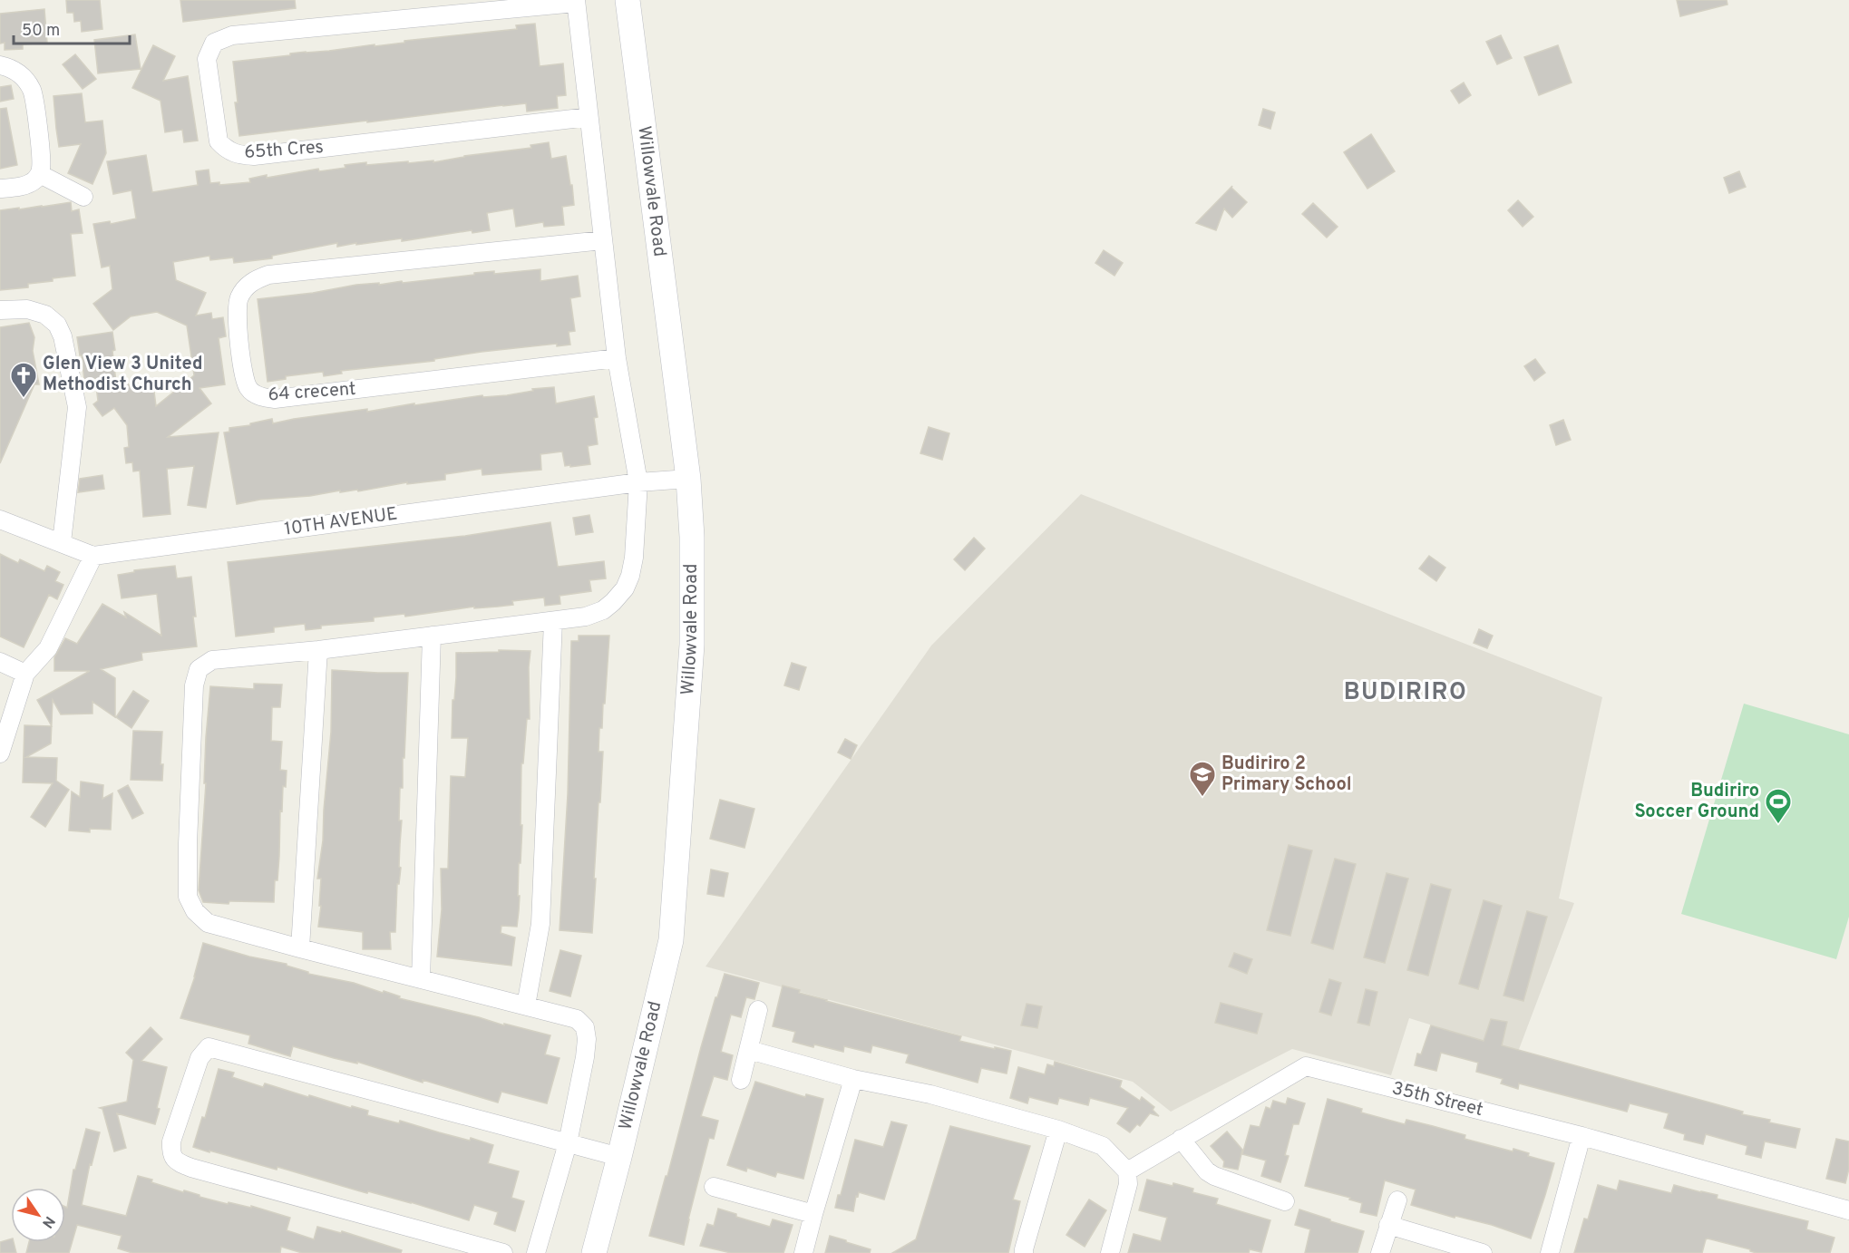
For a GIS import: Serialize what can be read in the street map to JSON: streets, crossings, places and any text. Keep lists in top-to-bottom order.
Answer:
{
  "streets": {
    "street": [
      "65th Cres",
      "Willowvale Road",
      "64 crecent",
      "10TH AVENUE",
      "35th Street"
    ]
  },
  "crossings": [
    ["Willowvale Road", "10TH AVENUE"]
  ],
  "districts": ["BUDIRIRO"],
  "places": {
    "church": ["Glen View 3 United Methodist Church"],
    "school or university": ["Budiriro 2 Primary School"],
    "sports": ["Budiriro Soccer Ground"]
  },
  "scale_bar": "50 m",
  "north": "bottom right"
}
